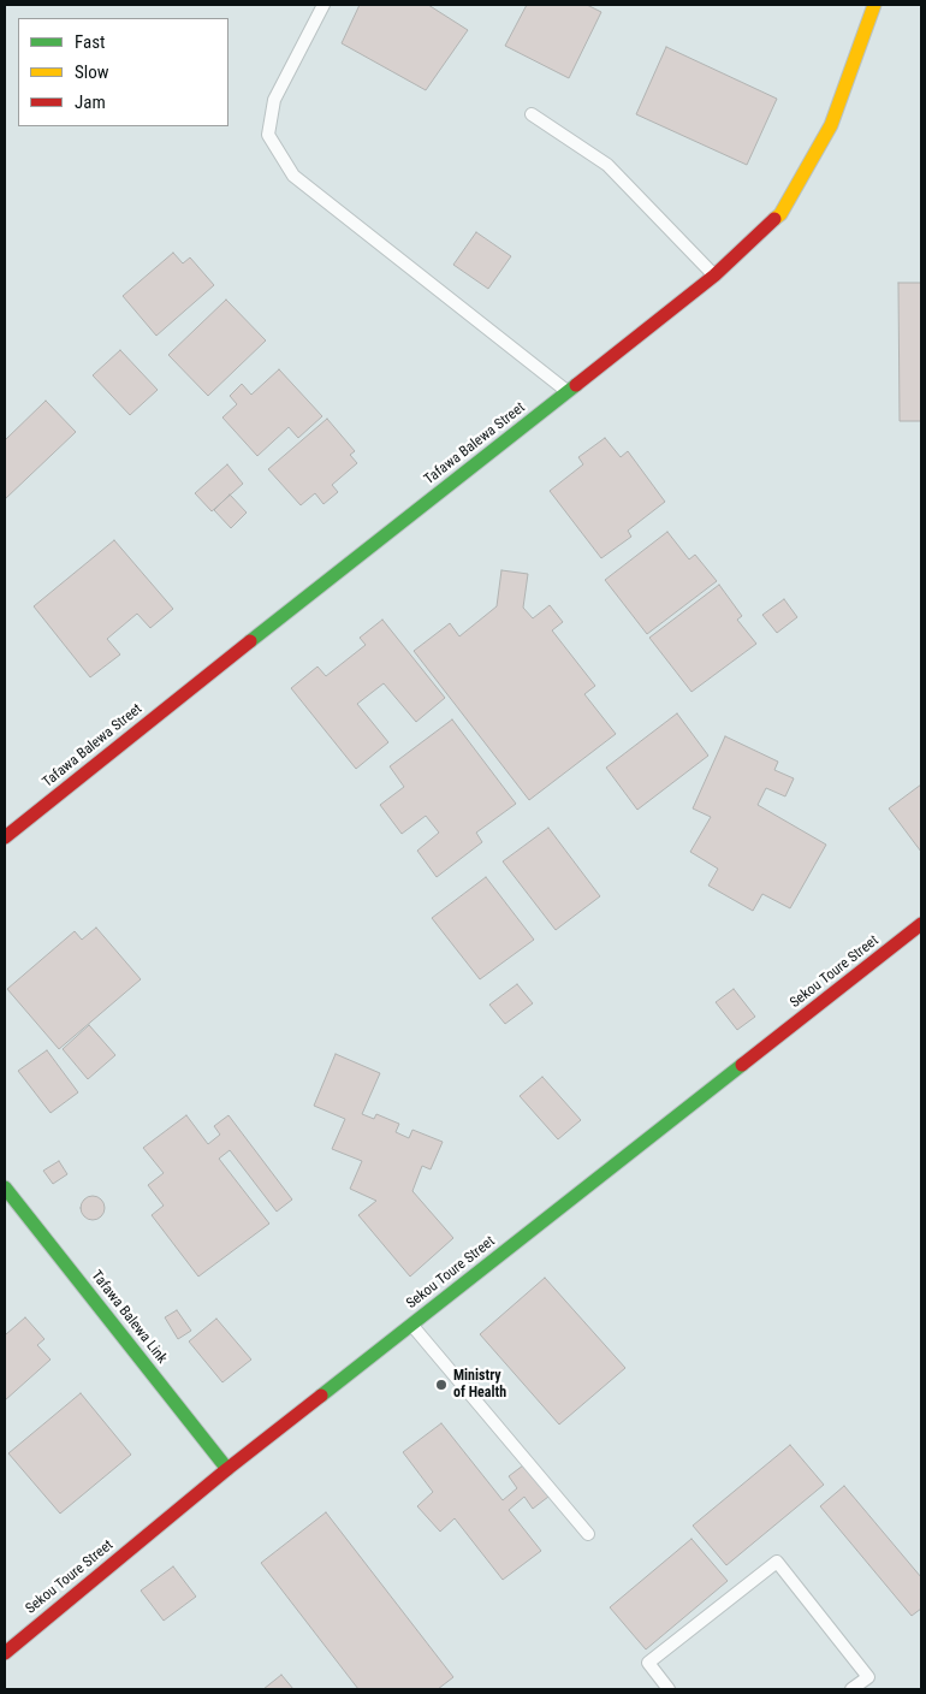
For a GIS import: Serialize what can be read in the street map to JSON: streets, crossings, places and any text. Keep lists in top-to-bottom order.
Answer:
{
  "streets": {
    "street": ["Tafawa Balewa Street", "Sekou Toure Street", "Tafawa Balewa Link"]
  },
  "crossings": [
    ["Sekou Toure Street", "Tafawa Balewa Link"]
  ],
  "places": ["Ministry of Health"],
  "legend": ["Fast", "Slow", "Jam"]
}
